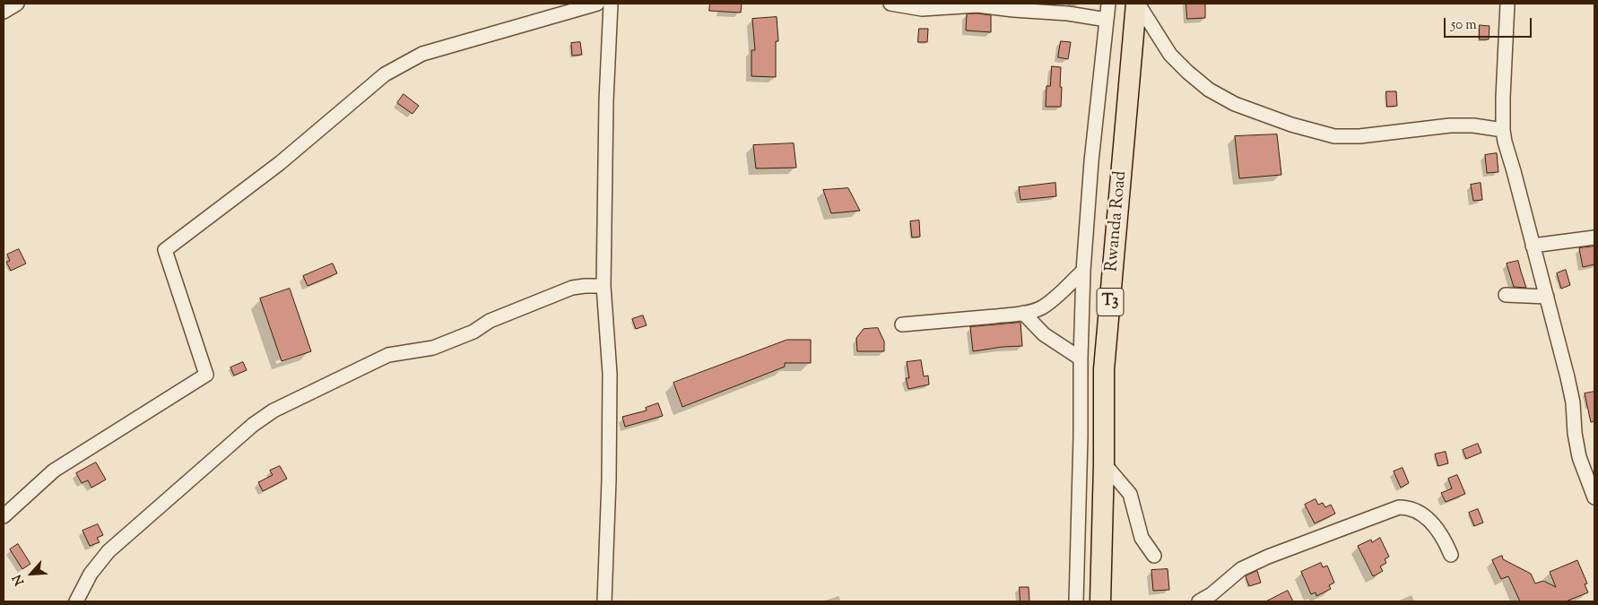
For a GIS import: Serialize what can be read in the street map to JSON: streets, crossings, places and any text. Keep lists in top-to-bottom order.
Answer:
{
  "streets": {
    "highway": ["Rwanda Road", "T3"]
  },
  "scale_bar": "50 m",
  "north": "bottom left"
}
